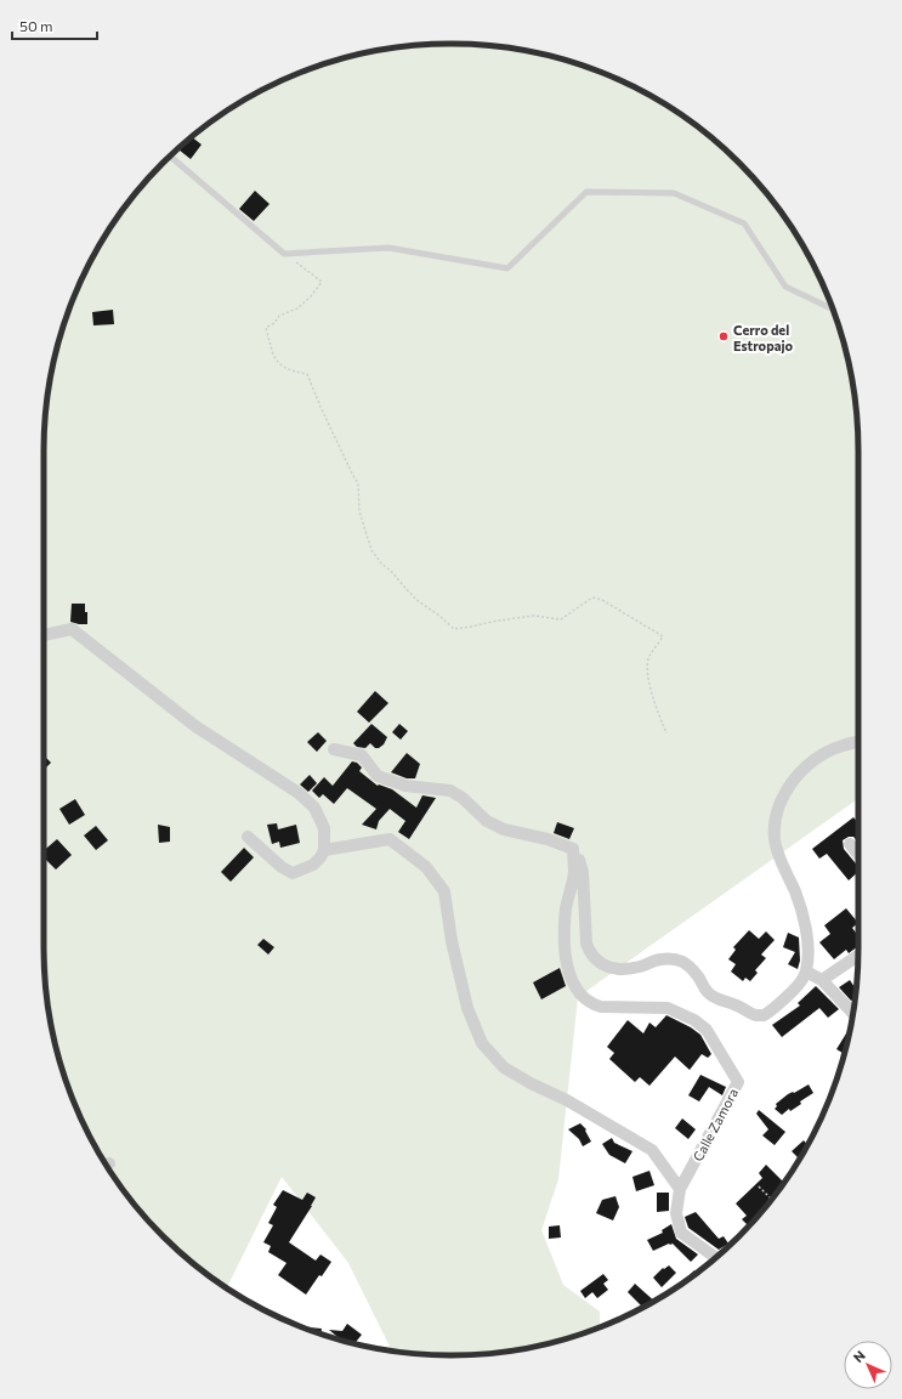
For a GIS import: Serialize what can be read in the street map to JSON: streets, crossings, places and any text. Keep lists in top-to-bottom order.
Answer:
{
  "streets": {
    "street": ["Calle Zamora"]
  },
  "places": ["Cerro del Estropajo"],
  "scale_bar": "50 m",
  "north": "top left"
}
